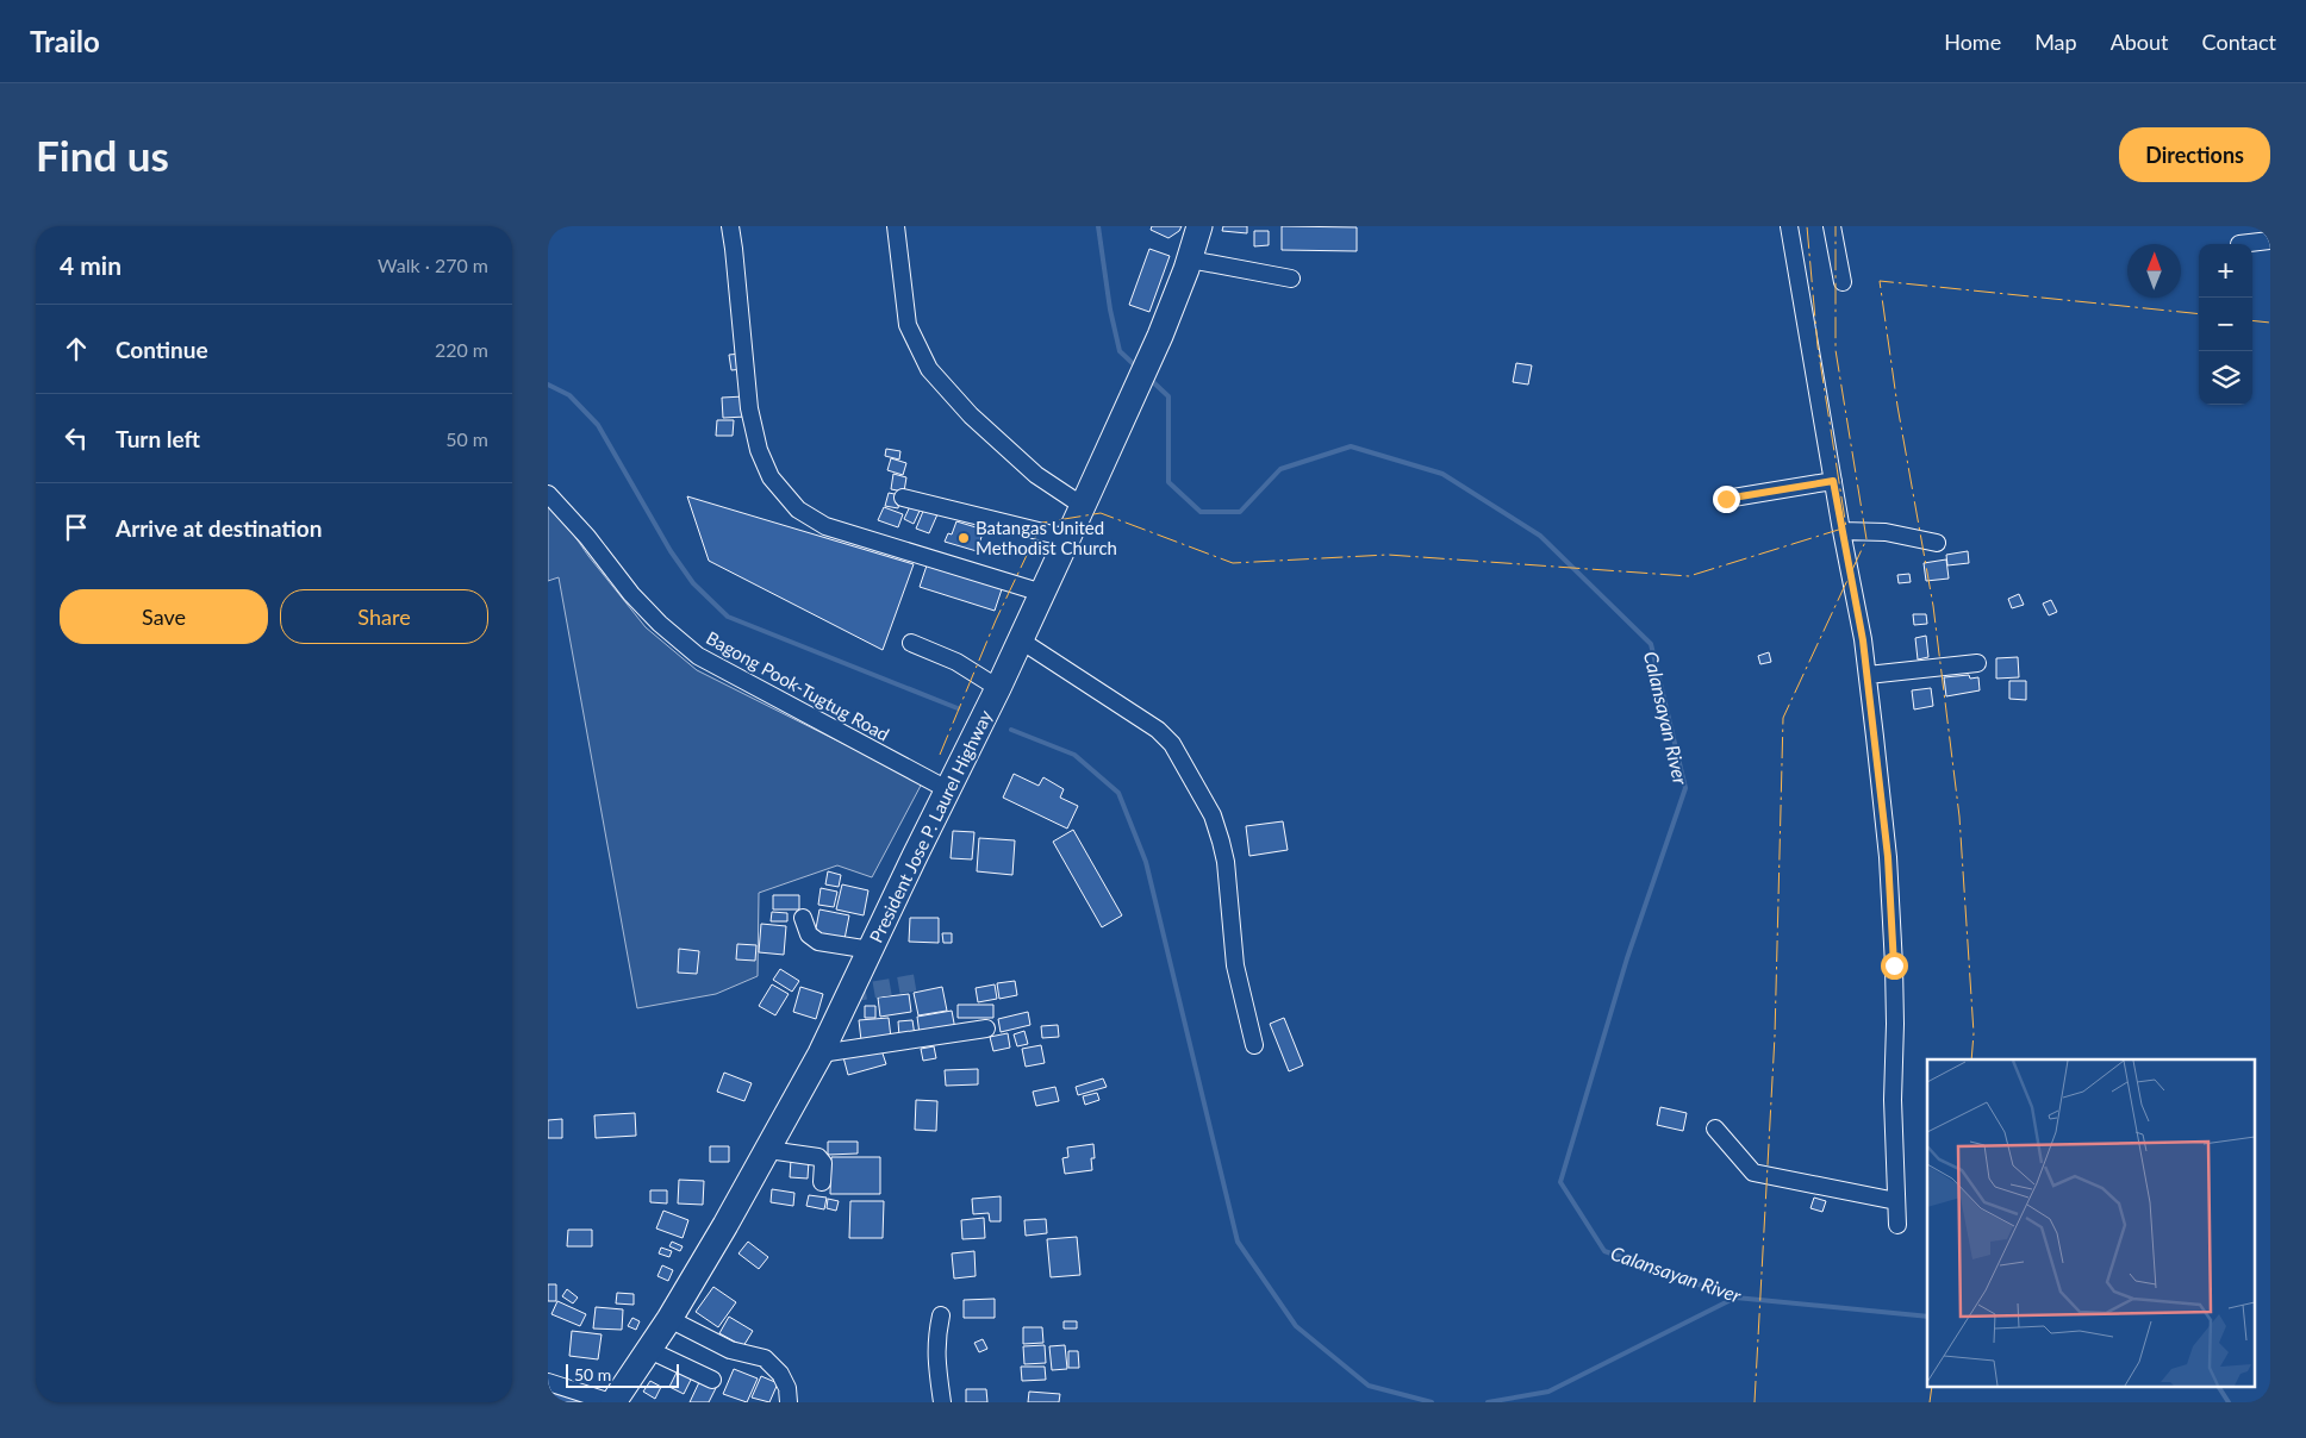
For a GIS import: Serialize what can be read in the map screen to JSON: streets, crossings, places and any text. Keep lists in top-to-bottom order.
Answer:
{
  "streets": {
    "highway": ["President Jose P. Laurel Highway"],
    "street": ["Bagong Pook-Tugtug Road"]
  },
  "crossings": [
    ["Bagong Pook-Tugtug Road", "President Jose P. Laurel Highway"]
  ],
  "water": ["Calansayan River"],
  "places": ["Batangas United Methodist Church"],
  "scale_bar": "50 m",
  "north": "top",
  "page": {
    "header": "Trailo",
    "nav": [
      "Home",
      "Map",
      "About",
      "Contact"
    ],
    "buttons": [
      "Directions",
      ["Save", "Share"]
    ],
    "title": "Find us",
    "heading": ["4 min", "Walk · 270 m"],
    "map_buttons": ["+", "−"],
    "list": [
      ["Continue", "220 m"],
      ["Turn left", "50 m"],
      "Arrive at destination"
    ],
    "scale": "50 m"
  }
}
